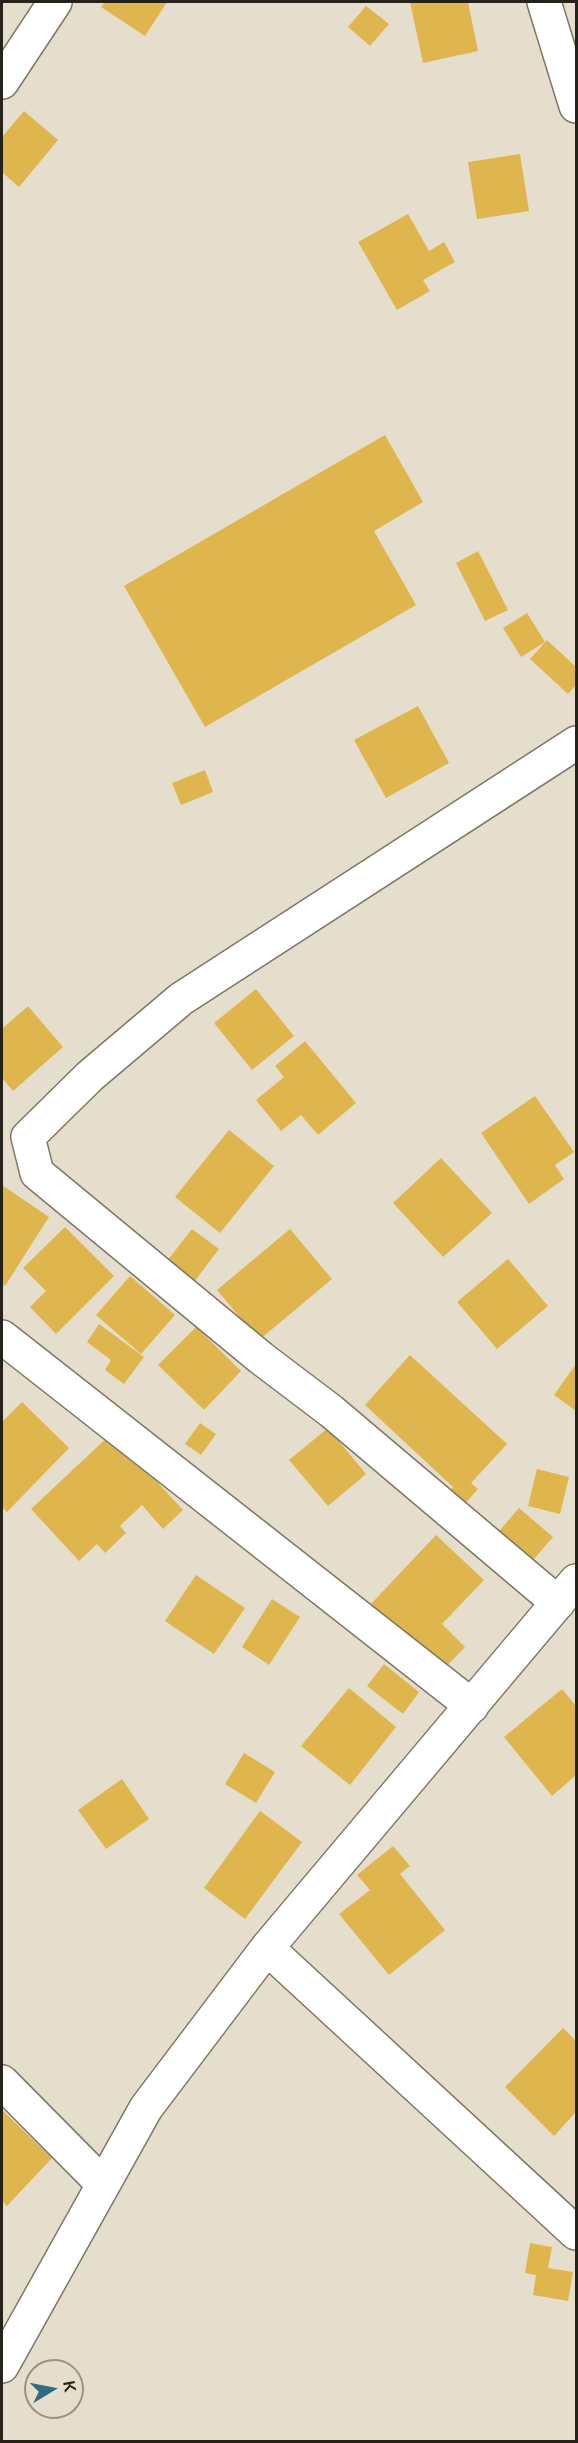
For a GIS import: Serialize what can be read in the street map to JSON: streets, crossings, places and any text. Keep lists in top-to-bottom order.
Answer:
{
  "north": "right"
}
